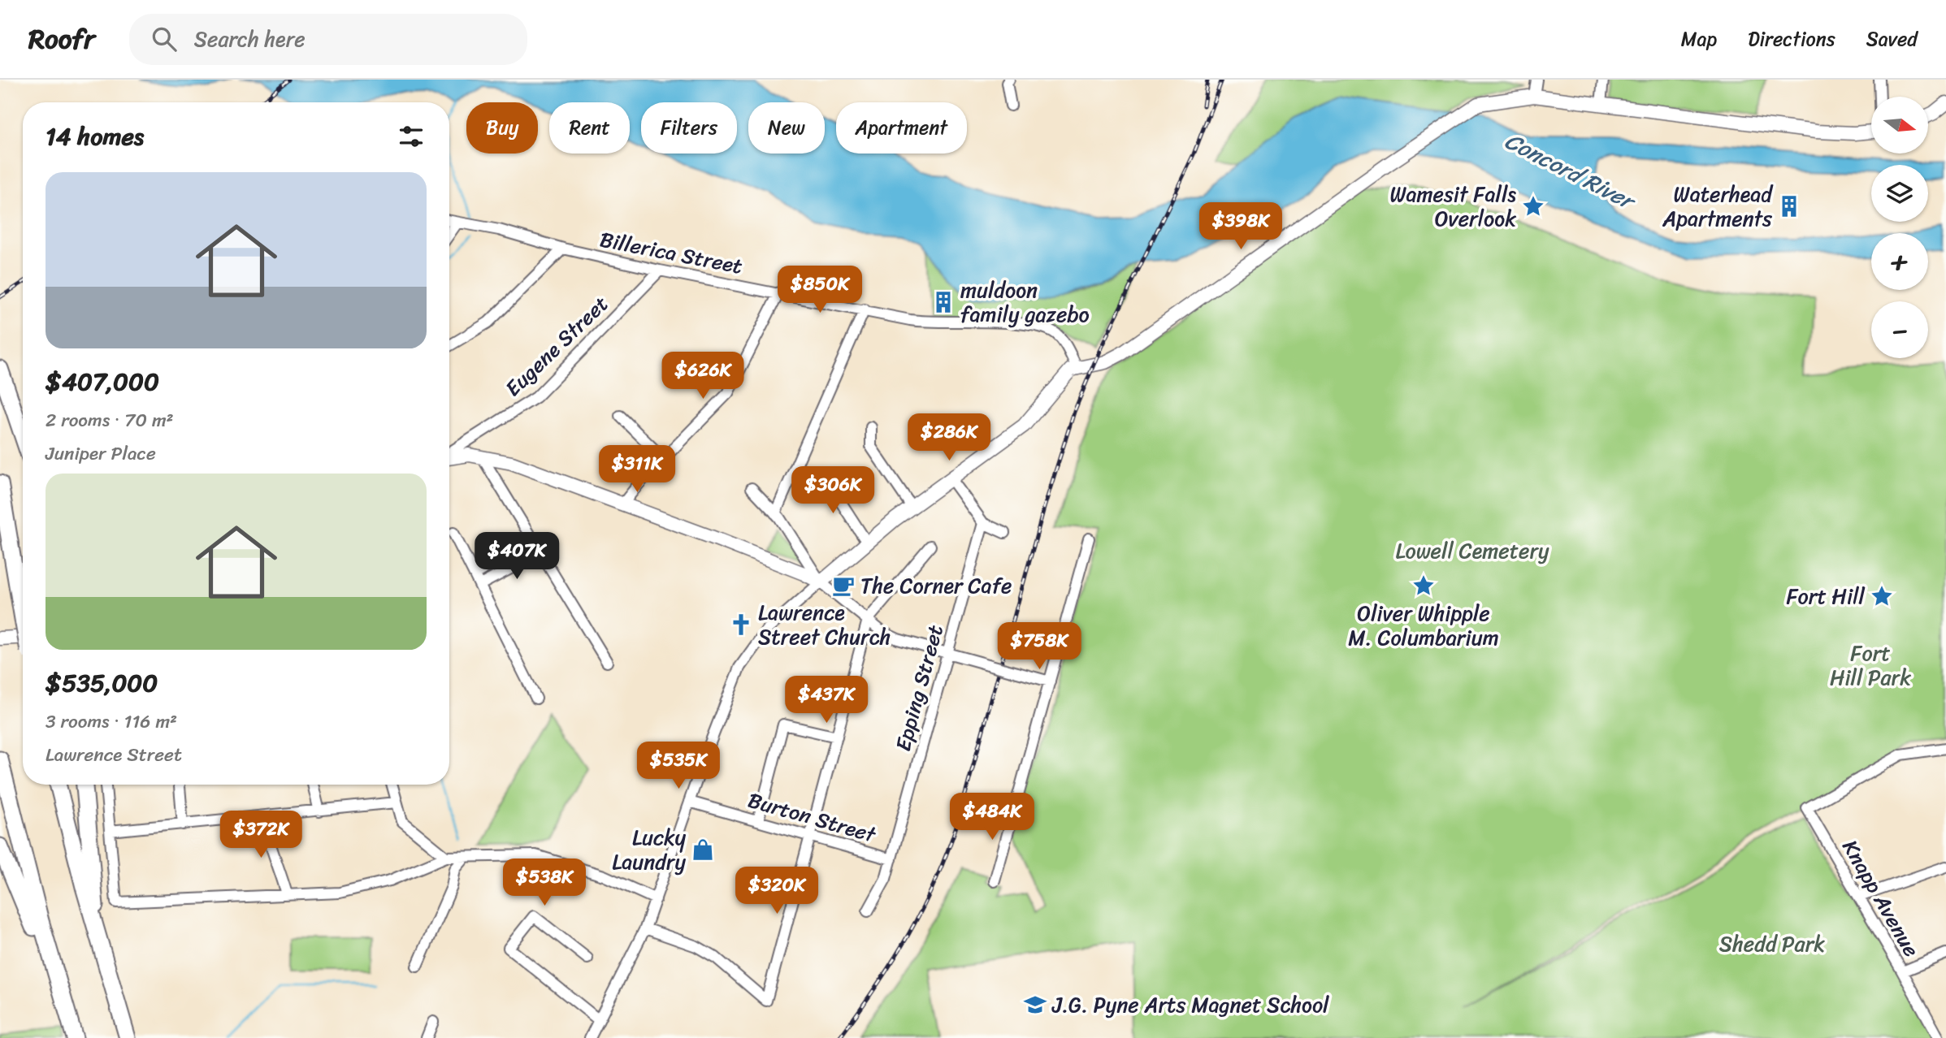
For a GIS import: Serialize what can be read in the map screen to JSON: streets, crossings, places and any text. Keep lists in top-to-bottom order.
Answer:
{
  "streets": {
    "street": [
      "Billerica Street",
      "Eugene Street",
      "Epping Street",
      "Burton Street",
      "Knapp Avenue"
    ]
  },
  "crossings": [
    ["Billerica Street", "Eugene Street"],
    ["Epping Street", "Burton Street"]
  ],
  "water": ["Concord River"],
  "parks": ["Lowell Cemetery", "Fort Hill Park", "Shedd Park"],
  "places": {
    "place": ["Wamesit Falls Overlook", "Oliver Whipple M. Columbarium", "Fort Hill"],
    "building": ["Waterhead Apartments", "muldoon family gazebo"],
    "cafe": ["The Corner Cafe"],
    "church": ["Lawrence Street Church"],
    "shop": ["Lucky Laundry"],
    "school or university": ["J.G. Pyne Arts Magnet School"]
  },
  "north": "right",
  "page": {
    "header": "Roofr",
    "search": "Search here",
    "nav": ["Map", "Directions", "Saved"],
    "map_buttons": ["+", "−"],
    "chip": [
      "Buy",
      "Rent",
      "Filters",
      "New",
      "Apartment"
    ],
    "heading": "14 homes",
    "list": [
      {
        "name": "$407,000",
        "note": "2 rooms · 70 m² · Juniper Place"
      },
      {
        "name": "$535,000",
        "note": "3 rooms · 116 m² · Lawrence Street"
      }
    ],
    "price": [
      "$398K",
      "$850K",
      "$626K",
      "$286K",
      "$311K",
      "$306K",
      "$407K",
      "$758K",
      "$437K",
      "$535K",
      "$484K",
      "$372K",
      "$538K",
      "$320K"
    ]
  }
}
